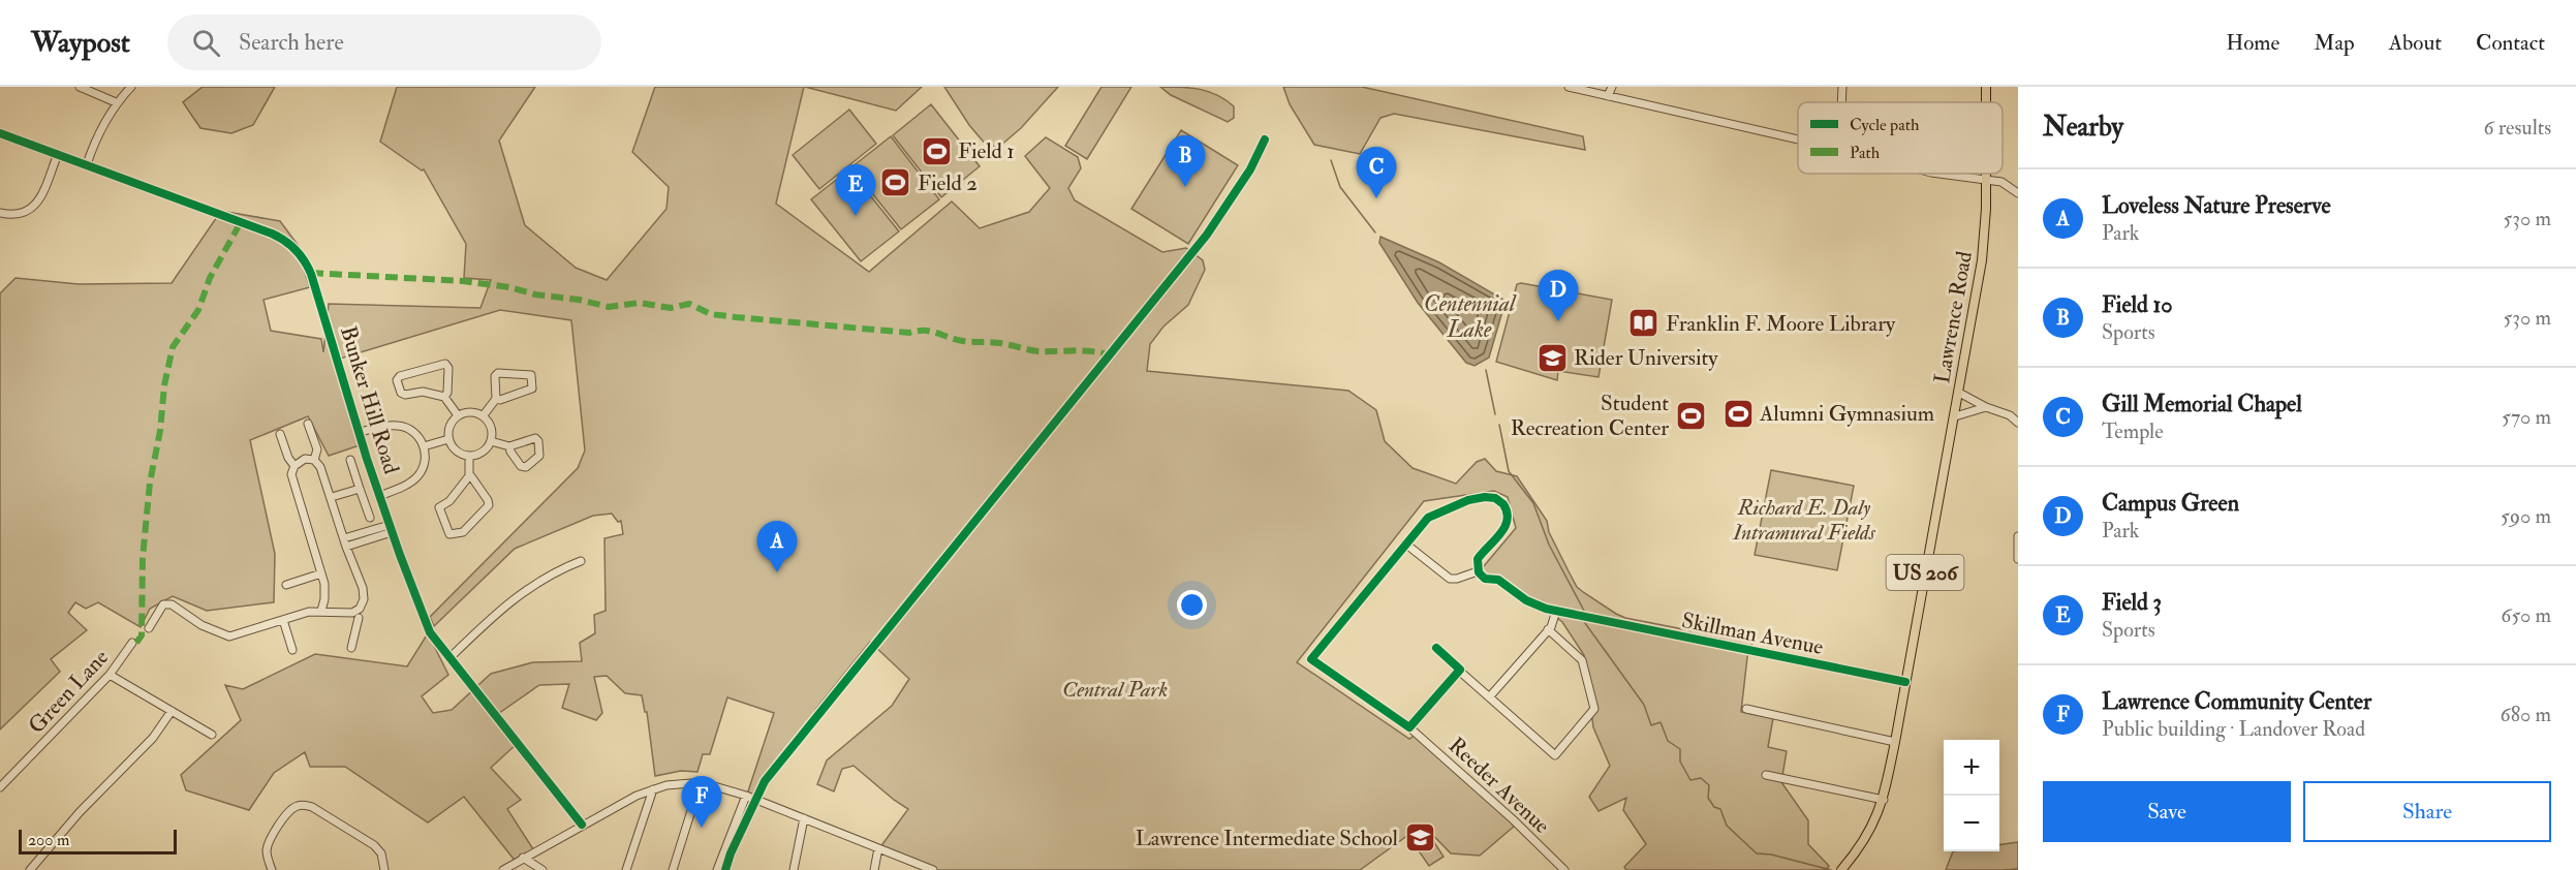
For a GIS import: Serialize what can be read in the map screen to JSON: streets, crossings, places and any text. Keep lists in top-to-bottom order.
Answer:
{
  "streets": {
    "main road": ["Lawrence Road", "US 206"],
    "street": [
      "Bunker Hill Road",
      "Skillman Avenue",
      "Green Lane",
      "Reeder Avenue"
    ]
  },
  "crossings": [
    ["Lawrence Road", "Skillman Avenue"]
  ],
  "water": ["Centennial Lake"],
  "parks": ["Richard E. Daly Intramural Fields", "Central Park"],
  "places": {
    "sports": [
      "Field 1",
      "Field 2",
      "Alumni Gymnasium",
      "Student Recreation Center"
    ],
    "library": ["Franklin F. Moore Library"],
    "school or university": ["Rider University", "Lawrence Intermediate School"]
  },
  "legend": ["Cycle path", "Path"],
  "scale_bar": "200 m",
  "page": {
    "header": "Waypost",
    "search": "Search here",
    "nav": [
      "Home",
      "Map",
      "About",
      "Contact"
    ],
    "heading": ["Nearby", "6 results"],
    "pins": [
      "B",
      "C",
      "E",
      "D",
      "A",
      "F"
    ],
    "list": [
      {
        "mark": "A",
        "name": "Loveless Nature Preserve",
        "note": "Park",
        "value": "530 m"
      },
      {
        "mark": "B",
        "name": "Field 10",
        "note": "Sports",
        "value": "530 m"
      },
      {
        "mark": "C",
        "name": "Gill Memorial Chapel",
        "note": "Temple",
        "value": "570 m"
      },
      {
        "mark": "D",
        "name": "Campus Green",
        "note": "Park",
        "value": "590 m"
      },
      {
        "mark": "E",
        "name": "Field 3",
        "note": "Sports",
        "value": "650 m"
      },
      {
        "mark": "F",
        "name": "Lawrence Community Center",
        "note": "Public building · Landover Road",
        "value": "680 m"
      }
    ],
    "map_buttons": ["+", "−"],
    "buttons": ["Save", "Share"],
    "scale": "200 m"
  }
}
